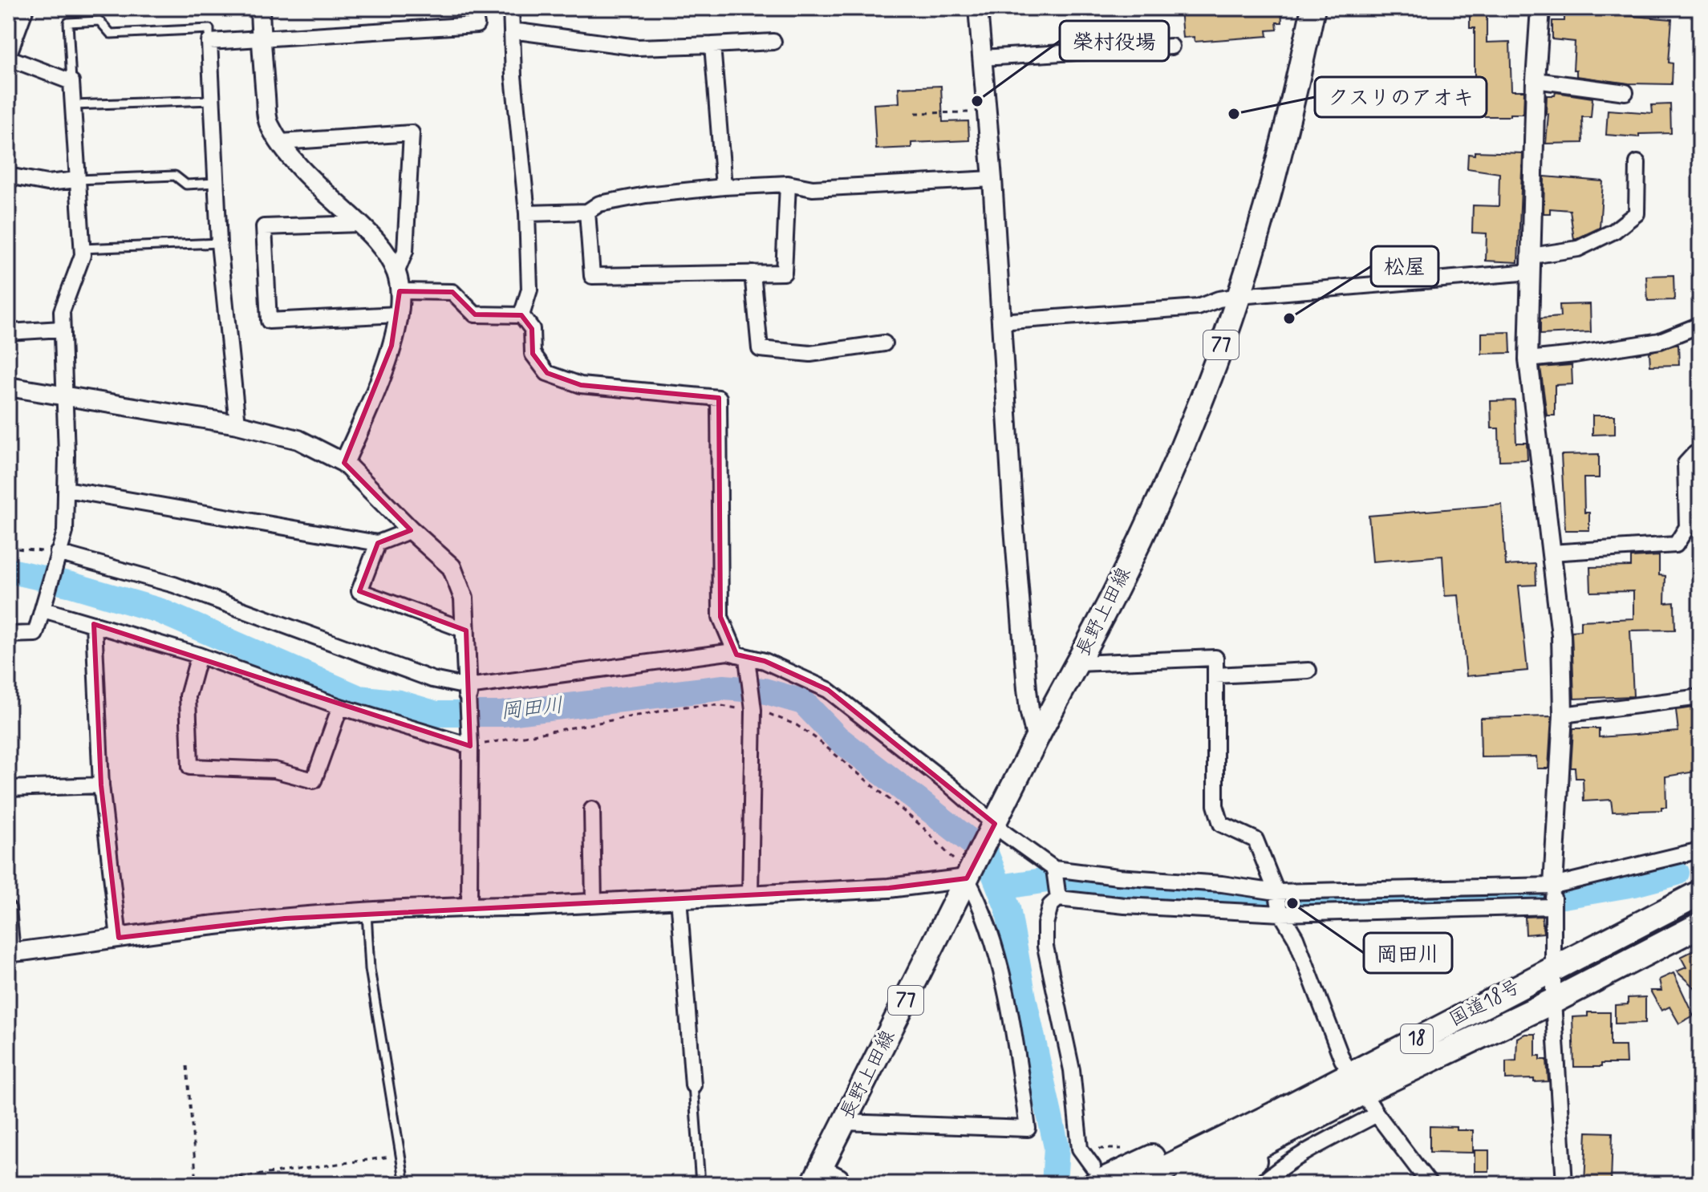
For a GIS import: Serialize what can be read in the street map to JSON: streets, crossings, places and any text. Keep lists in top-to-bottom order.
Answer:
{
  "streets": {
    "highway": ["国道18号", "18"],
    "main road": ["77", "長野上田線"]
  },
  "water": ["岡田川"],
  "places": [
    "榮村役場",
    "クスリのアオキ",
    "松屋",
    "岡田川"
  ]
}
